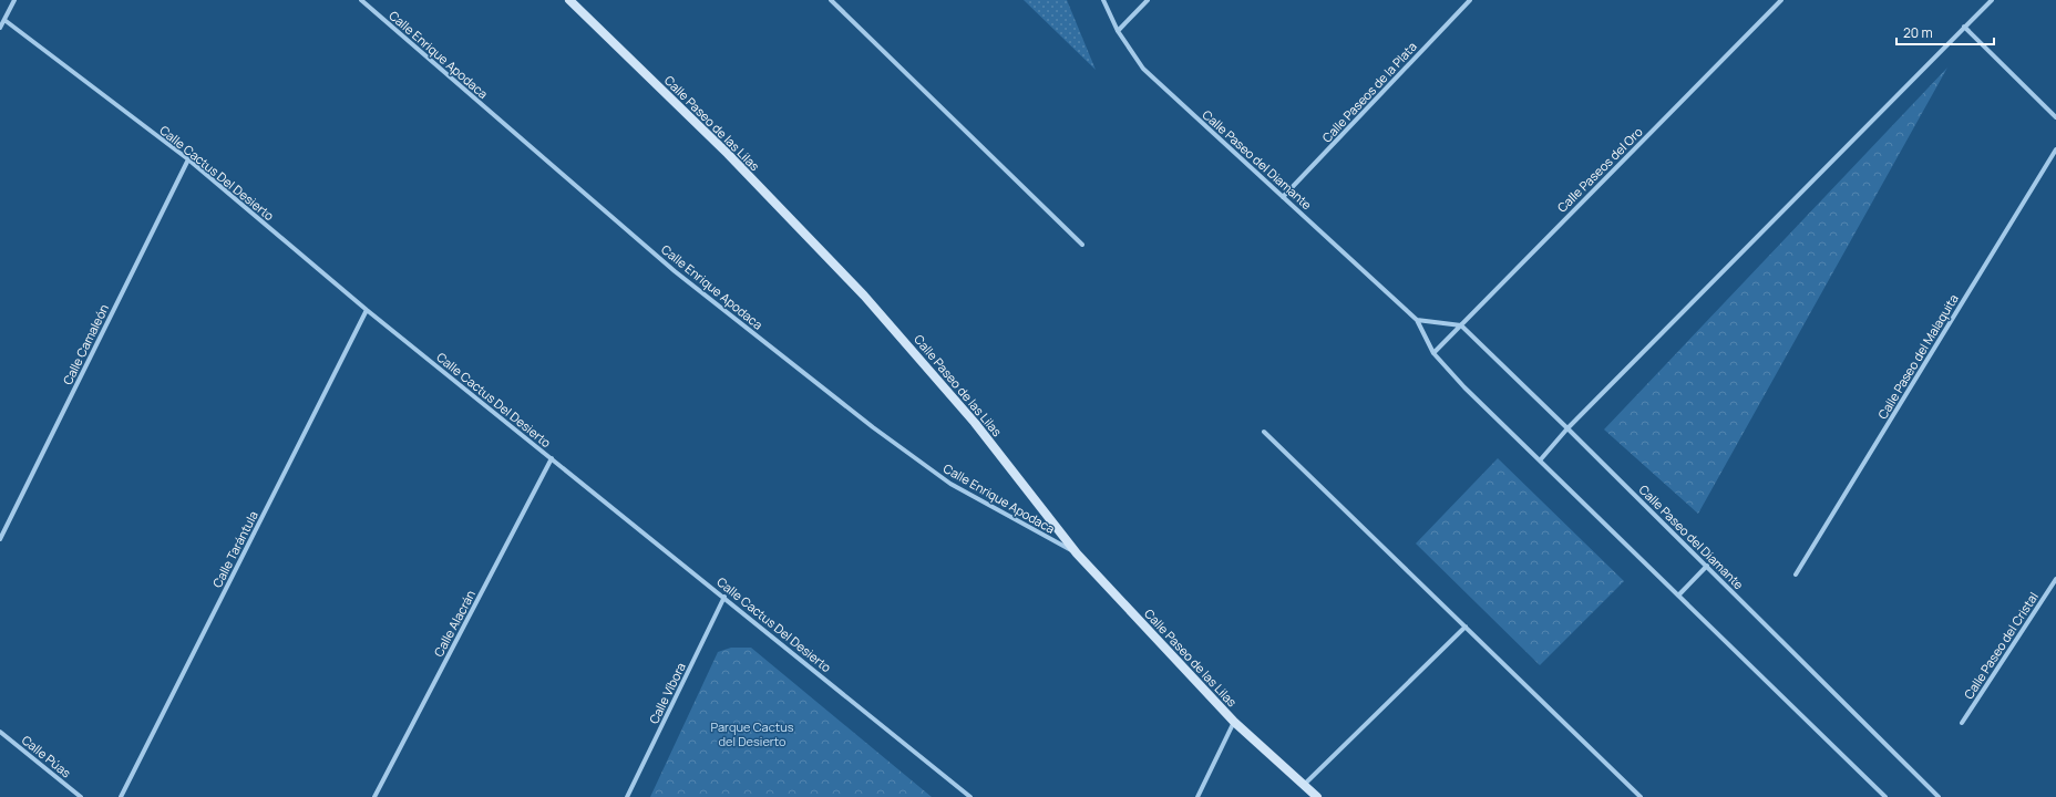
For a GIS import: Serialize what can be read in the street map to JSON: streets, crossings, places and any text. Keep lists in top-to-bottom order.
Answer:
{
  "streets": {
    "street": [
      "Calle Enrique Apodaca",
      "Calle Paseos de la Plata",
      "Calle Paseo de las Lilas",
      "Calle Paseo del Diamante",
      "Calle Paseos del Oro",
      "Calle Cactus Del Desierto",
      "Calle Camaleón",
      "Calle Paseo del Malaquita",
      "Calle Tarántula",
      "Calle Alacrán",
      "Calle Paseo del Cristal",
      "Calle Víbora",
      "Calle Púas"
    ]
  },
  "crossings": [
    ["Calle Enrique Apodaca", "Calle Paseo de las Lilas"],
    ["Calle Paseos de la Plata", "Calle Paseo del Diamante"],
    ["Calle Paseo del Diamante", "Calle Paseos del Oro"],
    ["Calle Cactus Del Desierto", "Calle Camaleón"],
    ["Calle Cactus Del Desierto", "Calle Tarántula"],
    ["Calle Cactus Del Desierto", "Calle Alacrán"],
    ["Calle Cactus Del Desierto", "Calle Víbora"]
  ],
  "parks": ["Parque Cactus del Desierto"],
  "scale_bar": "20 m"
}
